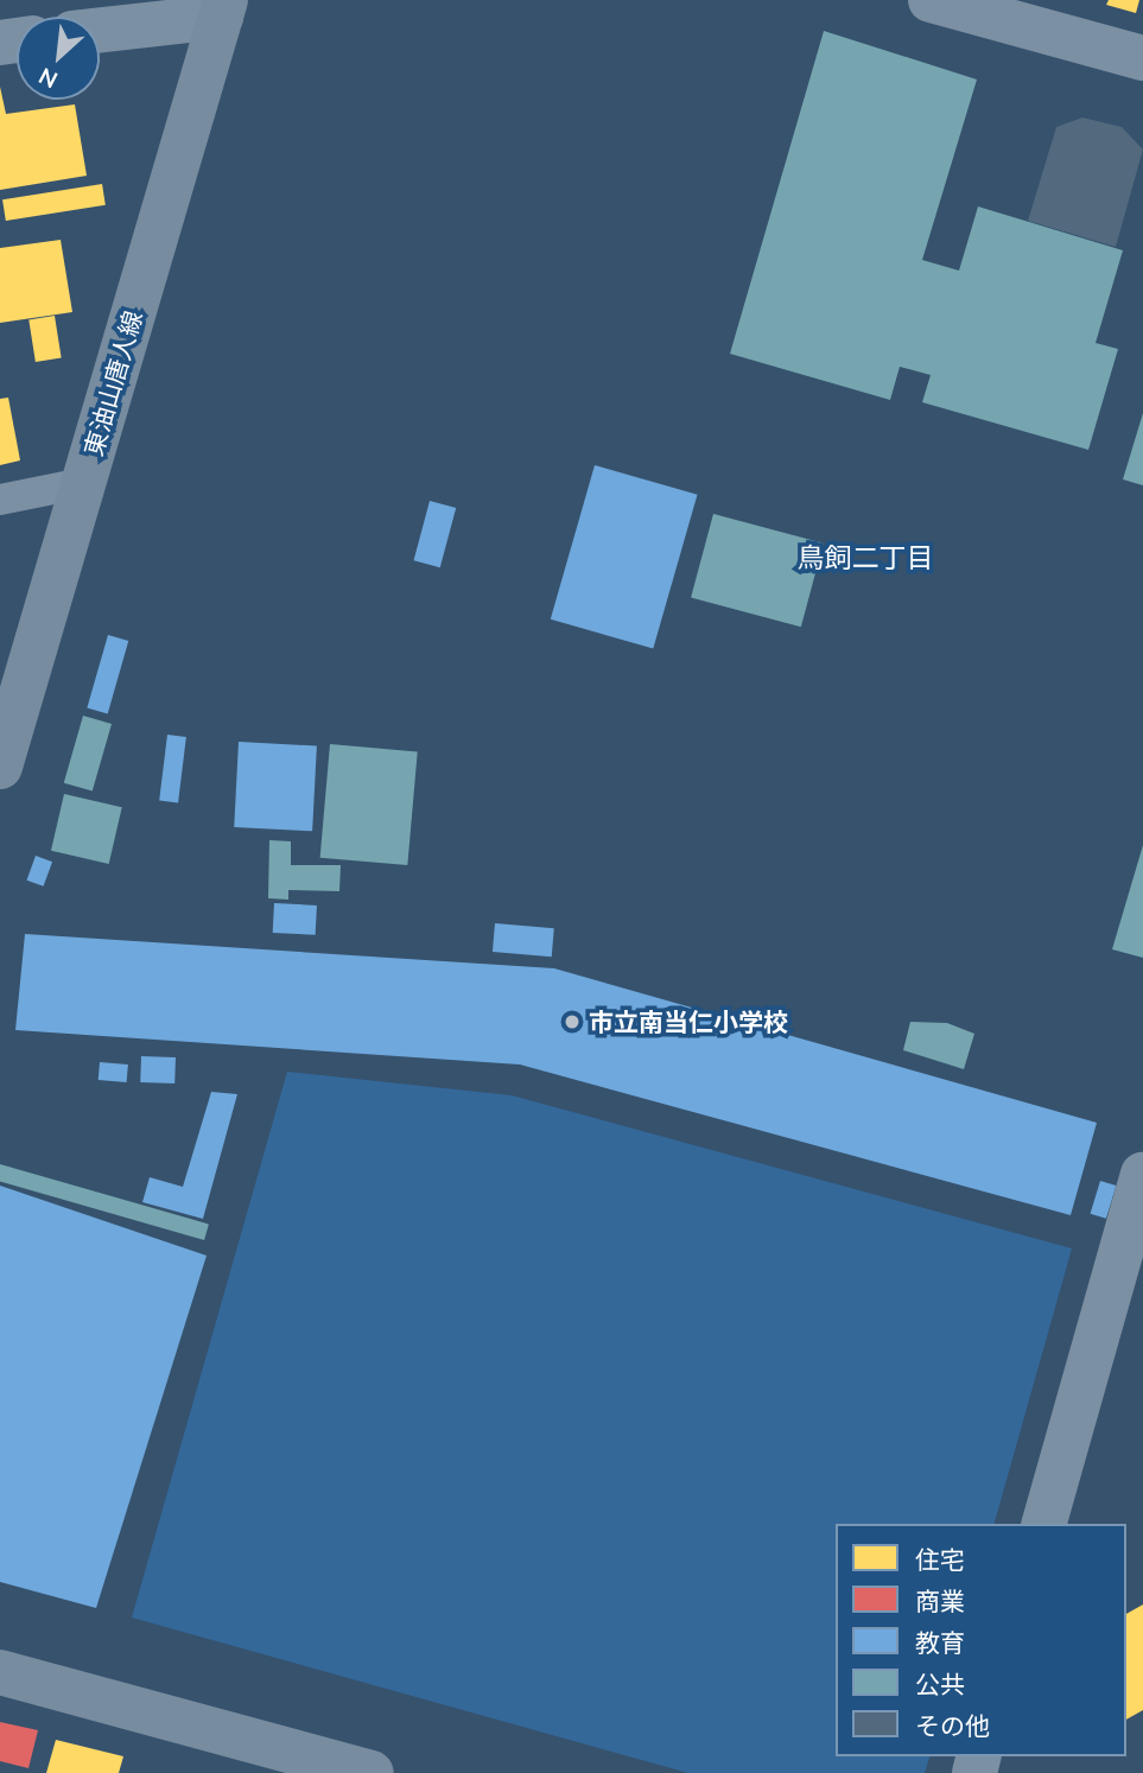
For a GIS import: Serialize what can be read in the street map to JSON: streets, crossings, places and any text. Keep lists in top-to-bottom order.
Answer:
{
  "streets": {
    "main road": ["東油山唐人線"]
  },
  "districts": ["鳥飼二丁目"],
  "places": ["市立南当仁小学校"],
  "legend": [
    "住宅",
    "商業",
    "教育",
    "公共",
    "その他"
  ],
  "north": "bottom left"
}
